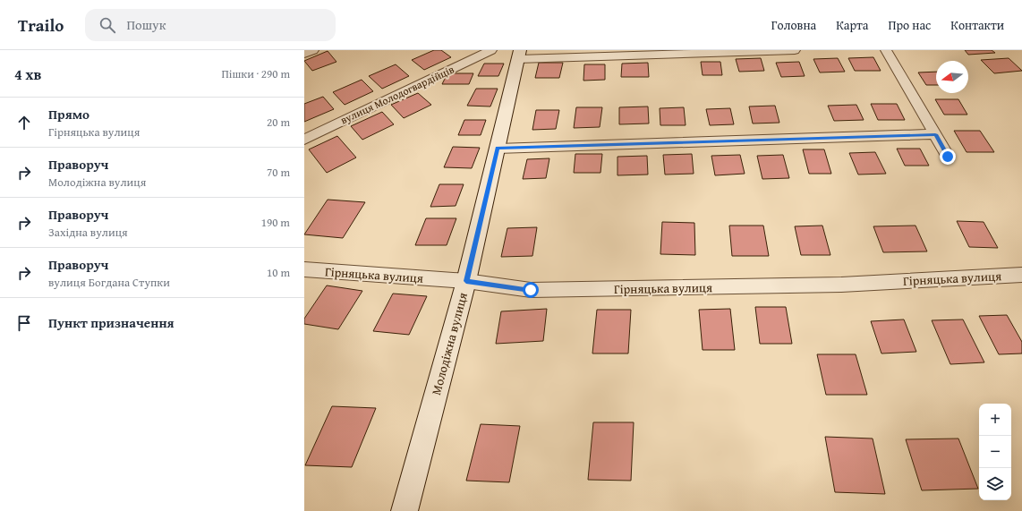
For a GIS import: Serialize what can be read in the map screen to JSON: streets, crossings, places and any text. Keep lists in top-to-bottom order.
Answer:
{
  "streets": {
    "street": ["вулиця Молодогвардійців", "Гірняцька вулиця", "Молодіжна вулиця"]
  },
  "crossings": [
    ["Гірняцька вулиця", "Молодіжна вулиця"]
  ],
  "north": "left",
  "page": {
    "header": "Trailo",
    "search": "Пошук",
    "nav": [
      "Головна",
      "Карта",
      "Про нас",
      "Контакти"
    ],
    "heading": ["4 хв", "Пішки · 290 m"],
    "list": [
      ["Прямо", "Гірняцька вулиця", "20 m"],
      ["Праворуч", "Молодіжна вулиця", "70 m"],
      ["Праворуч", "Західна вулиця", "190 m"],
      ["Праворуч", "вулиця Богдана Ступки", "10 m"],
      "Пункт призначення"
    ],
    "map_buttons": ["+", "−"]
  }
}
